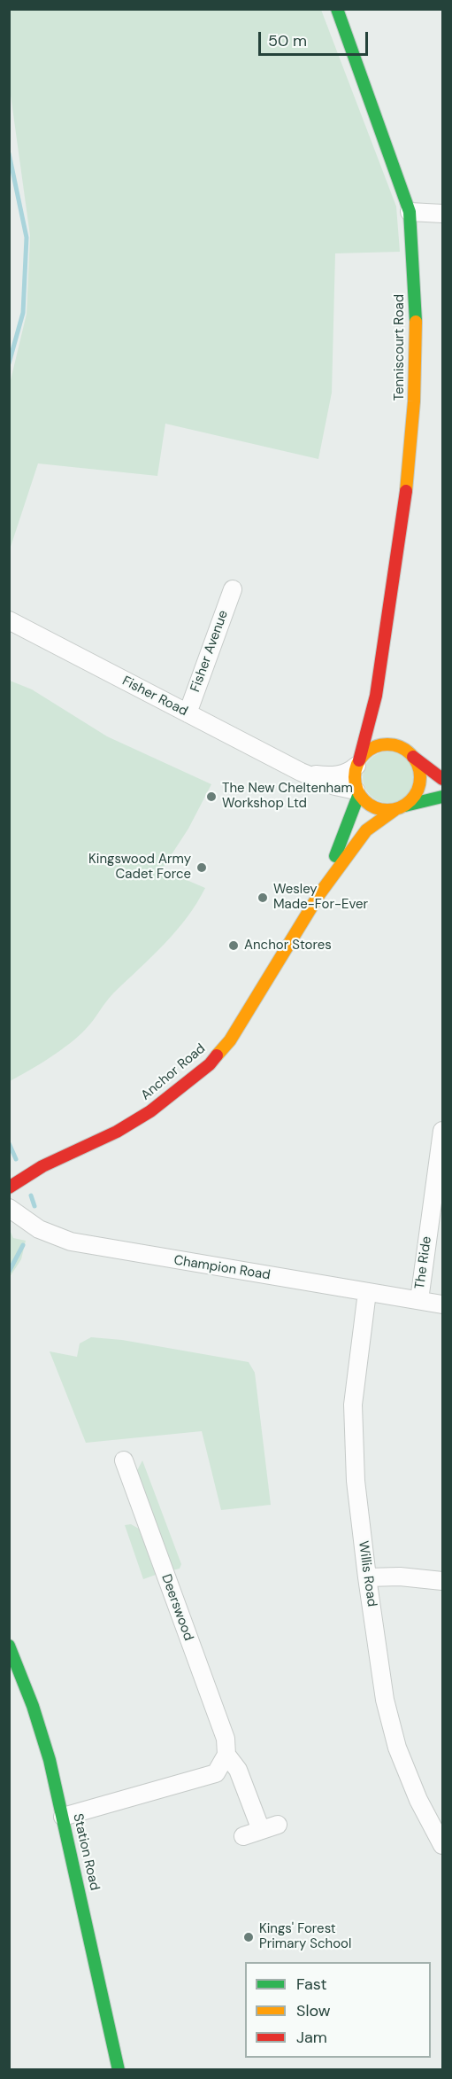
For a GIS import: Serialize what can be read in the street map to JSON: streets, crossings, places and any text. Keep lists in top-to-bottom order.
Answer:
{
  "streets": {
    "street": [
      "Tenniscourt Road",
      "Fisher Avenue",
      "Fisher Road",
      "Anchor Road",
      "The Ride",
      "Champion Road",
      "Willis Road",
      "Deerswood",
      "Station Road"
    ]
  },
  "crossings": [
    ["Tenniscourt Road", "Fisher Road"],
    ["Tenniscourt Road", "Anchor Road"],
    ["Fisher Avenue", "Fisher Road"],
    ["Fisher Road", "Anchor Road"],
    ["The Ride", "Champion Road"],
    ["Champion Road", "Willis Road"]
  ],
  "places": [
    "The New Cheltenham Workshop Ltd",
    "Kingswood Army Cadet Force",
    "Wesley Made-For-Ever",
    "Anchor Stores",
    "Kings' Forest Primary School"
  ],
  "legend": ["Fast", "Slow", "Jam"],
  "scale_bar": "50 m"
}
